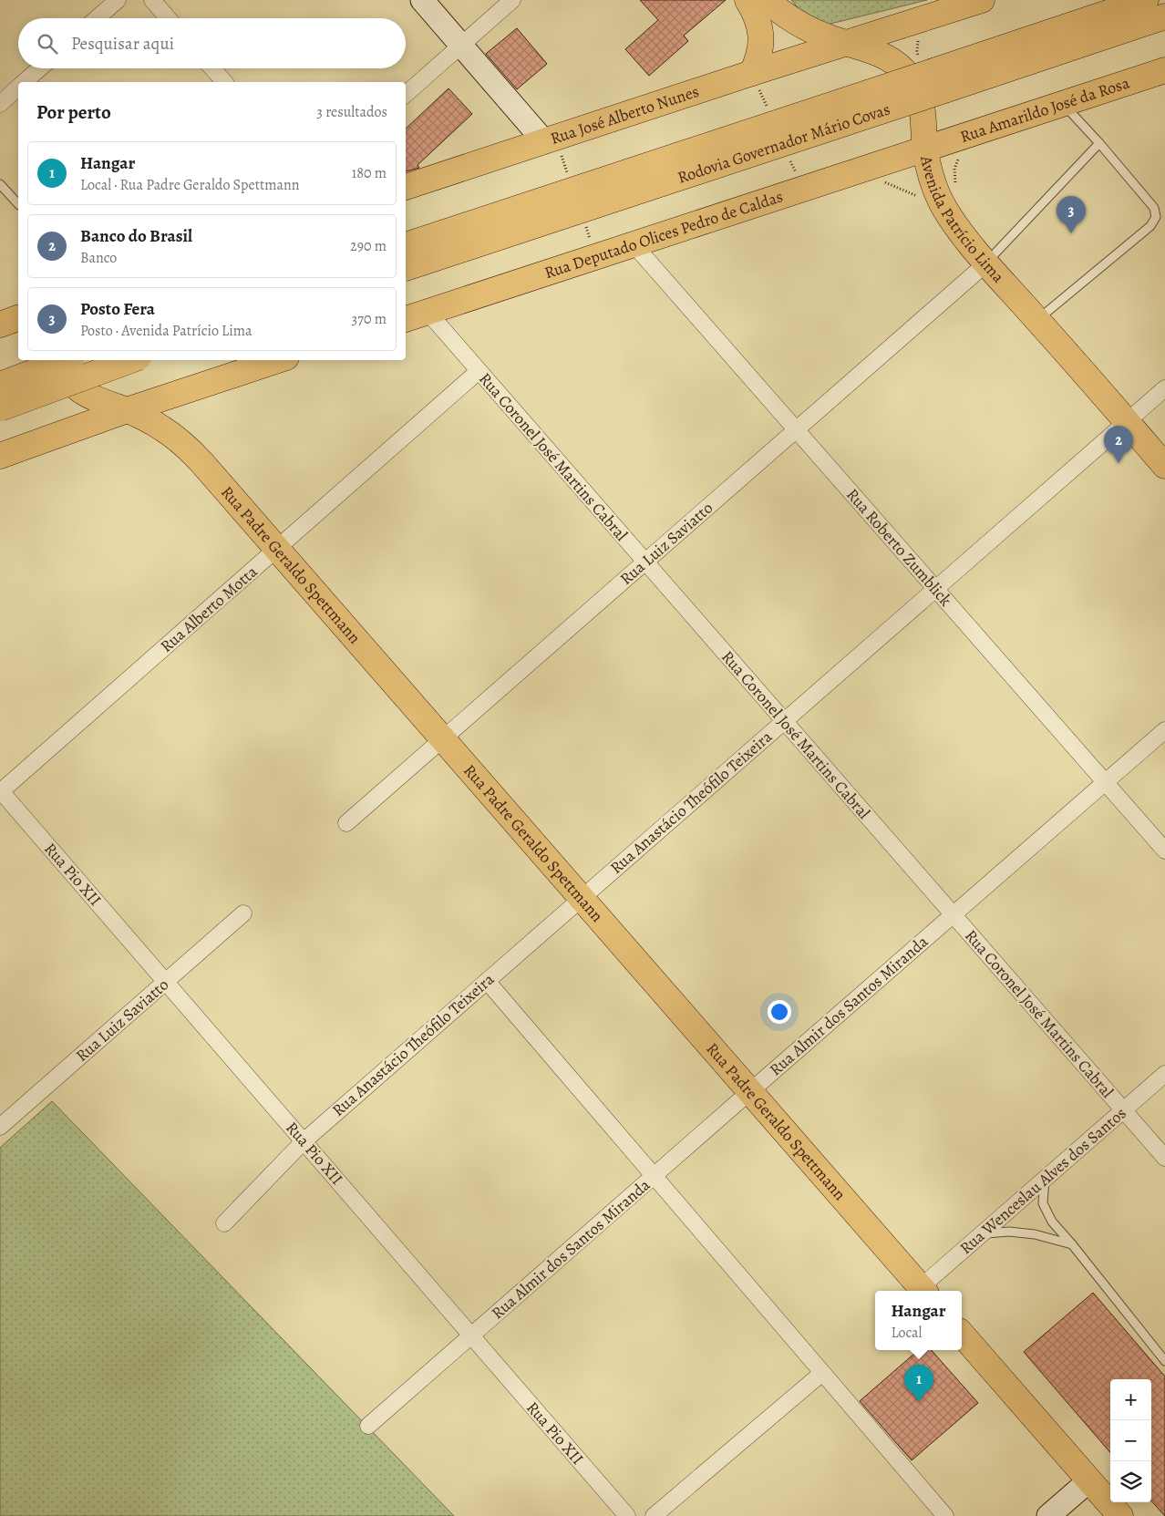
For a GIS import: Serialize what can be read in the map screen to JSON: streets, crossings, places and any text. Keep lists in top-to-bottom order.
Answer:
{
  "streets": {
    "main road": [
      "Rua Amarildo José da Rosa",
      "Rua José Alberto Nunes",
      "Rodovia Governador Mário Covas",
      "Avenida Patrício Lima",
      "Rua Deputado Olices Pedro de Caldas",
      "Rua Padre Geraldo Spettmann"
    ],
    "street": [
      "Rua Coronel José Martins Cabral",
      "Rua Luiz Saviatto",
      "Rua Roberto Zumblick",
      "Rua Alberto Motta",
      "Rua Anastácio Theófilo Teixeira",
      "Rua Pio XII",
      "Rua Almir dos Santos Miranda",
      "Rua Wenceslau Alves dos Santos"
    ]
  },
  "crossings": [
    ["Rua Amarildo José da Rosa", "Avenida Patrício Lima"],
    ["Rua Amarildo José da Rosa", "Rua Deputado Olices Pedro de Caldas"],
    ["Rua José Alberto Nunes", "Avenida Patrício Lima"],
    ["Avenida Patrício Lima", "Rua Deputado Olices Pedro de Caldas"],
    ["Avenida Patrício Lima", "Rua Luiz Saviatto"],
    ["Avenida Patrício Lima", "Rua Anastácio Theófilo Teixeira"],
    ["Rua Deputado Olices Pedro de Caldas", "Rua Coronel José Martins Cabral"],
    ["Rua Deputado Olices Pedro de Caldas", "Rua Roberto Zumblick"],
    ["Rua Coronel José Martins Cabral", "Rua Luiz Saviatto"],
    ["Rua Coronel José Martins Cabral", "Rua Alberto Motta"],
    ["Rua Coronel José Martins Cabral", "Rua Anastácio Theófilo Teixeira"],
    ["Rua Coronel José Martins Cabral", "Rua Almir dos Santos Miranda"],
    ["Rua Coronel José Martins Cabral", "Rua Wenceslau Alves dos Santos"],
    ["Rua Luiz Saviatto", "Rua Roberto Zumblick"],
    ["Rua Luiz Saviatto", "Rua Padre Geraldo Spettmann"],
    ["Rua Luiz Saviatto", "Rua Pio XII"],
    ["Rua Roberto Zumblick", "Rua Anastácio Theófilo Teixeira"],
    ["Rua Roberto Zumblick", "Rua Almir dos Santos Miranda"],
    ["Rua Padre Geraldo Spettmann", "Rua Alberto Motta"],
    ["Rua Padre Geraldo Spettmann", "Rua Anastácio Theófilo Teixeira"],
    ["Rua Padre Geraldo Spettmann", "Rua Almir dos Santos Miranda"],
    ["Rua Padre Geraldo Spettmann", "Rua Wenceslau Alves dos Santos"],
    ["Rua Alberto Motta", "Rua Pio XII"],
    ["Rua Anastácio Theófilo Teixeira", "Rua Pio XII"],
    ["Rua Pio XII", "Rua Almir dos Santos Miranda"]
  ],
  "page": {
    "search": "Pesquisar aqui",
    "heading": ["Por perto", "3 resultados"],
    "list": [
      {
        "mark": "1",
        "name": "Hangar",
        "note": "Local · Rua Padre Geraldo Spettmann",
        "value": "180 m"
      },
      {
        "mark": "2",
        "name": "Banco do Brasil",
        "note": "Banco",
        "value": "290 m"
      },
      {
        "mark": "3",
        "name": "Posto Fera",
        "note": "Posto · Avenida Patrício Lima",
        "value": "370 m"
      }
    ],
    "pins": ["3", "2", "1"],
    "popup": ["Hangar", "Local"],
    "map_buttons": ["+", "−"]
  }
}
